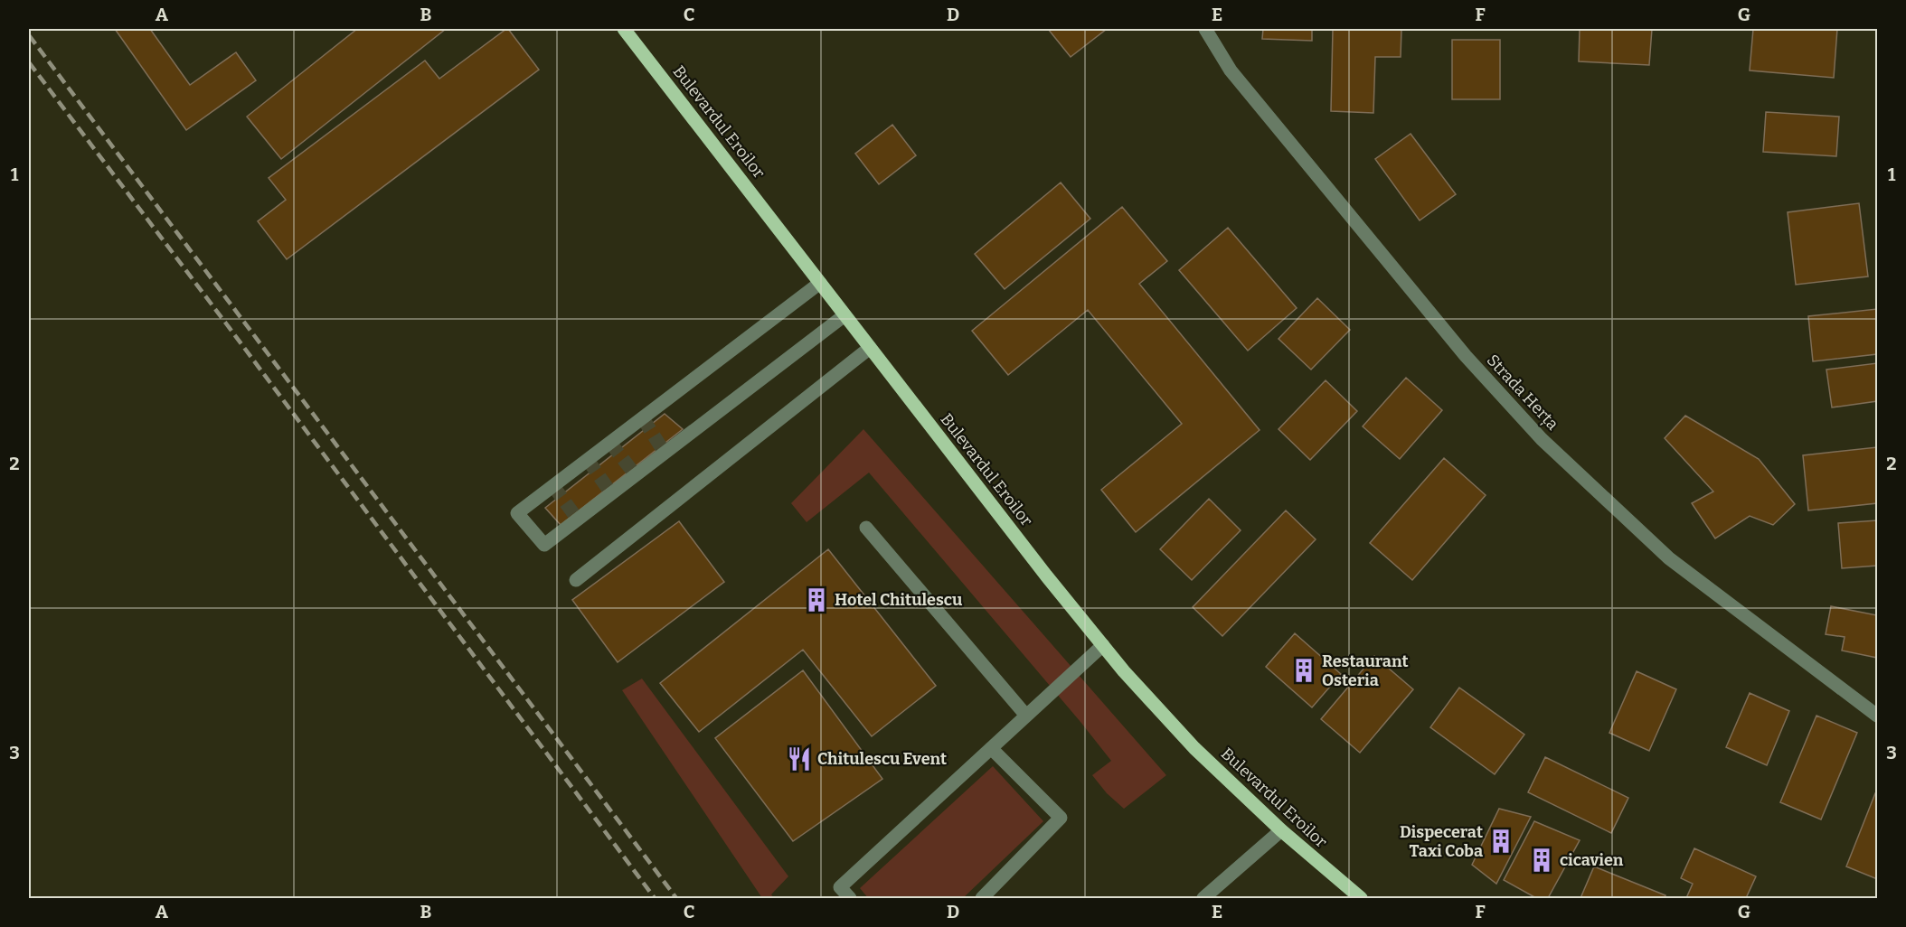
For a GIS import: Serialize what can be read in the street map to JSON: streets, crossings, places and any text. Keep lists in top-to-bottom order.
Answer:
{
  "streets": {
    "main road": ["Bulevardul Eroilor"],
    "street": ["Strada Herța"]
  },
  "places": {
    "building": [
      "Hotel Chitulescu",
      "Restaurant Osteria",
      "Dispecerat Taxi Coba",
      "cicavien"
    ],
    "restaurant": ["Chitulescu Event"]
  },
  "grid": {
    "columns": [
      "A",
      "B",
      "C",
      "D",
      "E",
      "F",
      "G"
    ],
    "rows": ["1", "2", "3"]
  }
}
